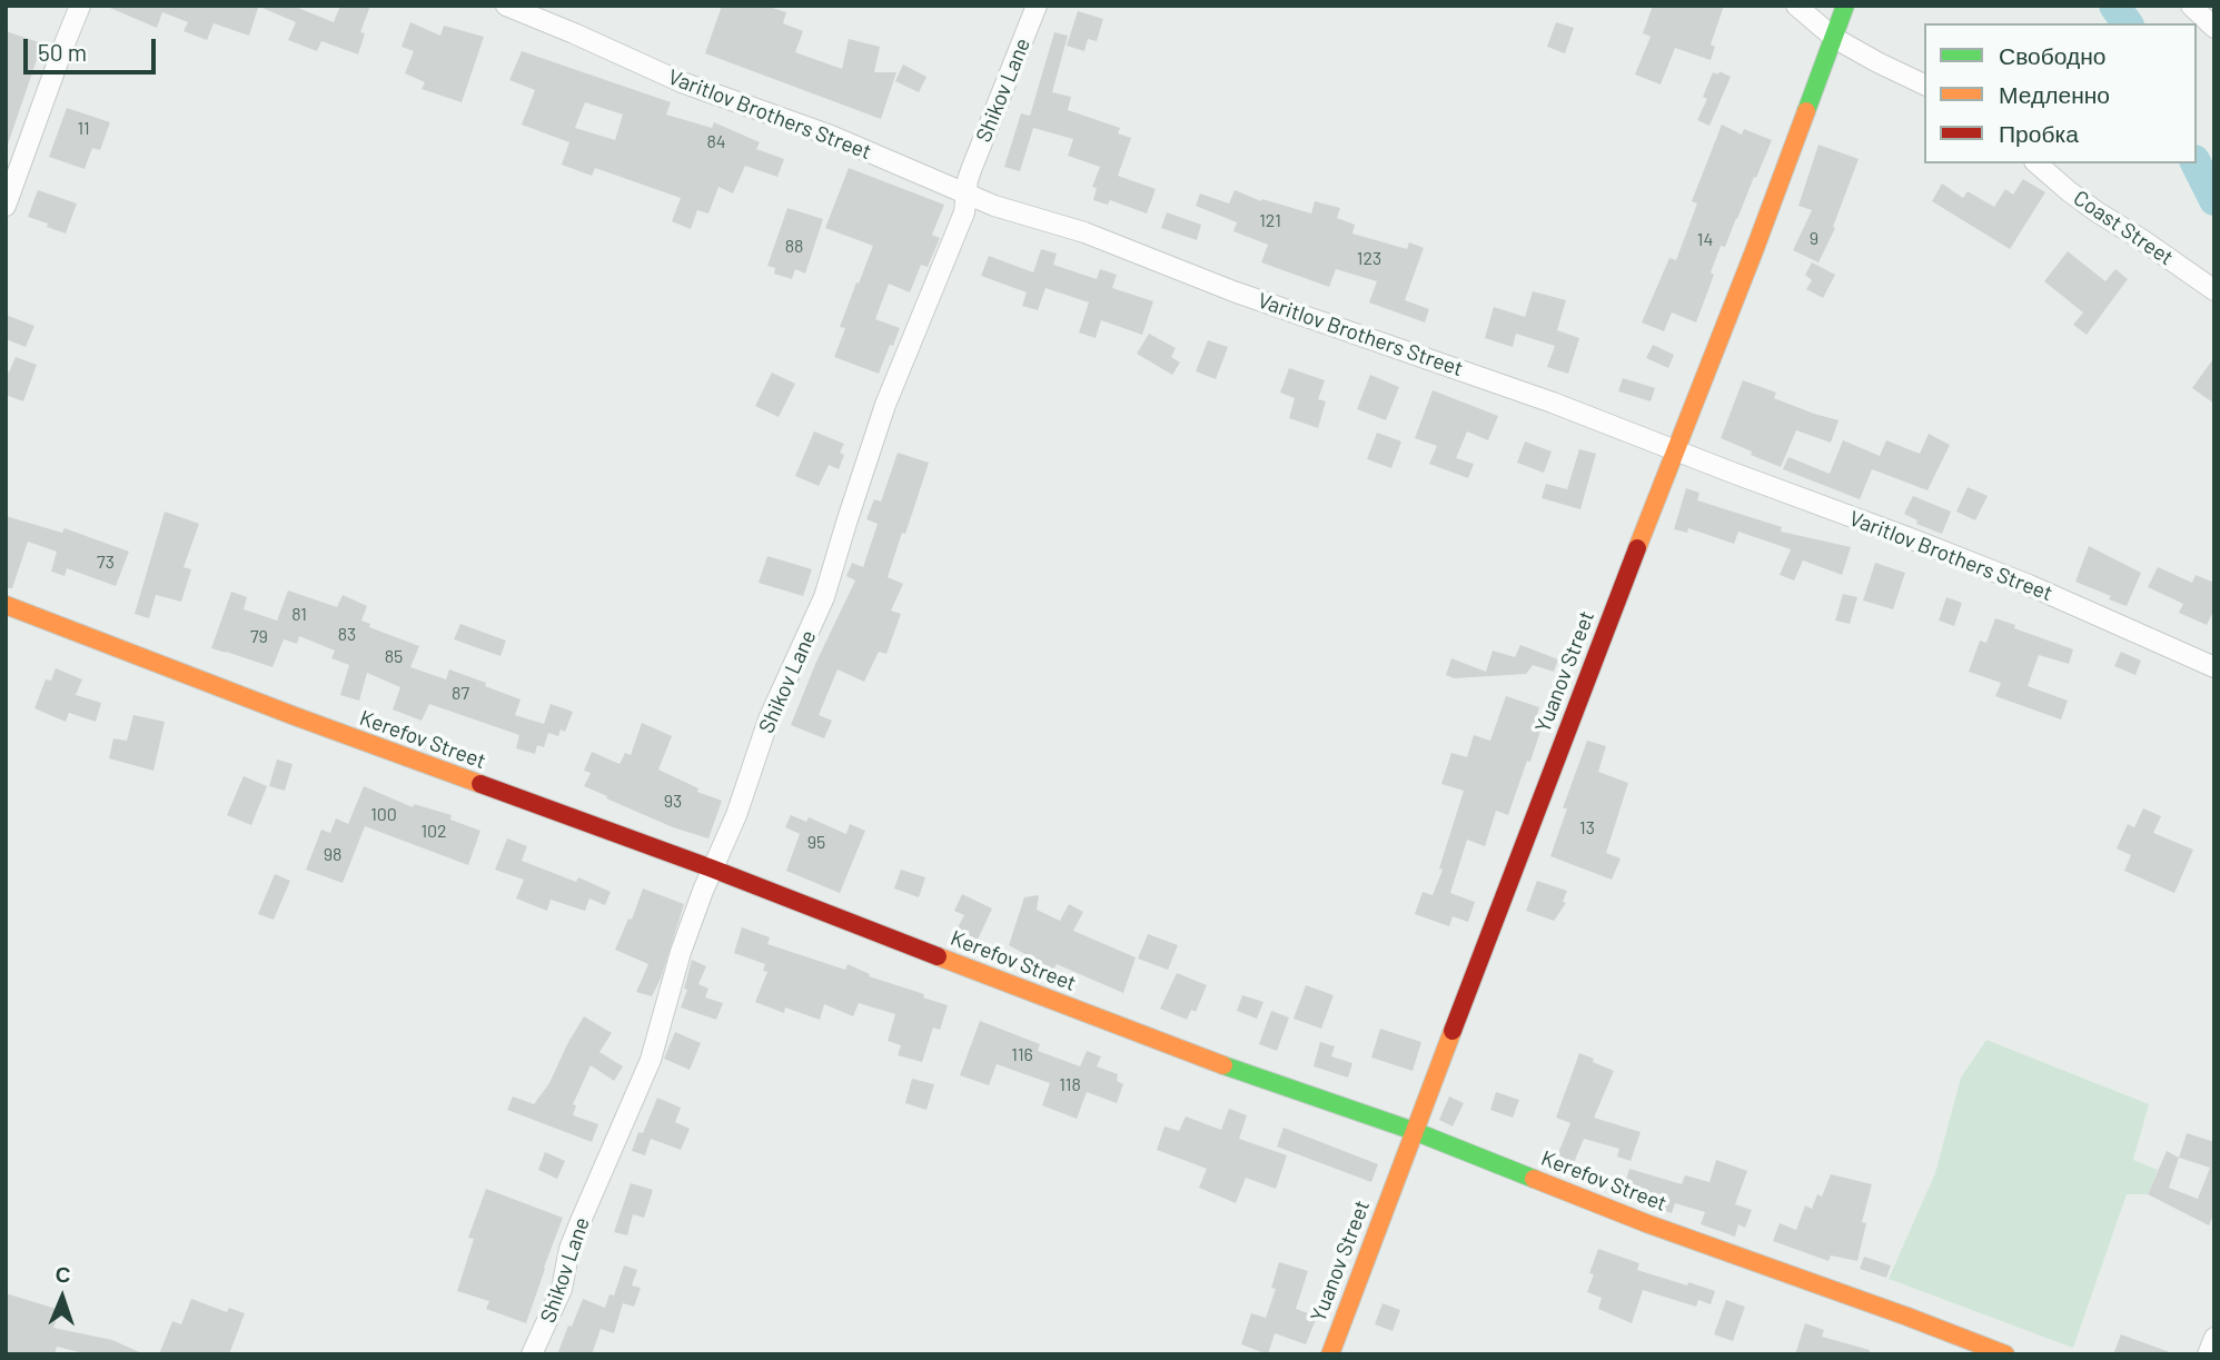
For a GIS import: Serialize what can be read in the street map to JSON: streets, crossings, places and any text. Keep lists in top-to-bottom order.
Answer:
{
  "streets": {
    "street": [
      "Shikov Lane",
      "Varitlov Brothers Street",
      "Coast Street",
      "Yuanov Street",
      "Kerefov Street"
    ]
  },
  "crossings": [
    ["Shikov Lane", "Varitlov Brothers Street"],
    ["Shikov Lane", "Kerefov Street"],
    ["Varitlov Brothers Street", "Yuanov Street"],
    ["Yuanov Street", "Kerefov Street"]
  ],
  "house_numbers": [
    "11",
    "84",
    "121",
    "9",
    "14",
    "88",
    "123",
    "73",
    "81",
    "83",
    "79",
    "85",
    "87",
    "93",
    "100",
    "13",
    "102",
    "95",
    "98",
    "116",
    "118"
  ],
  "legend": ["Свободно", "Медленно", "Пробка"],
  "scale_bar": "50 m",
  "north": "top"
}
